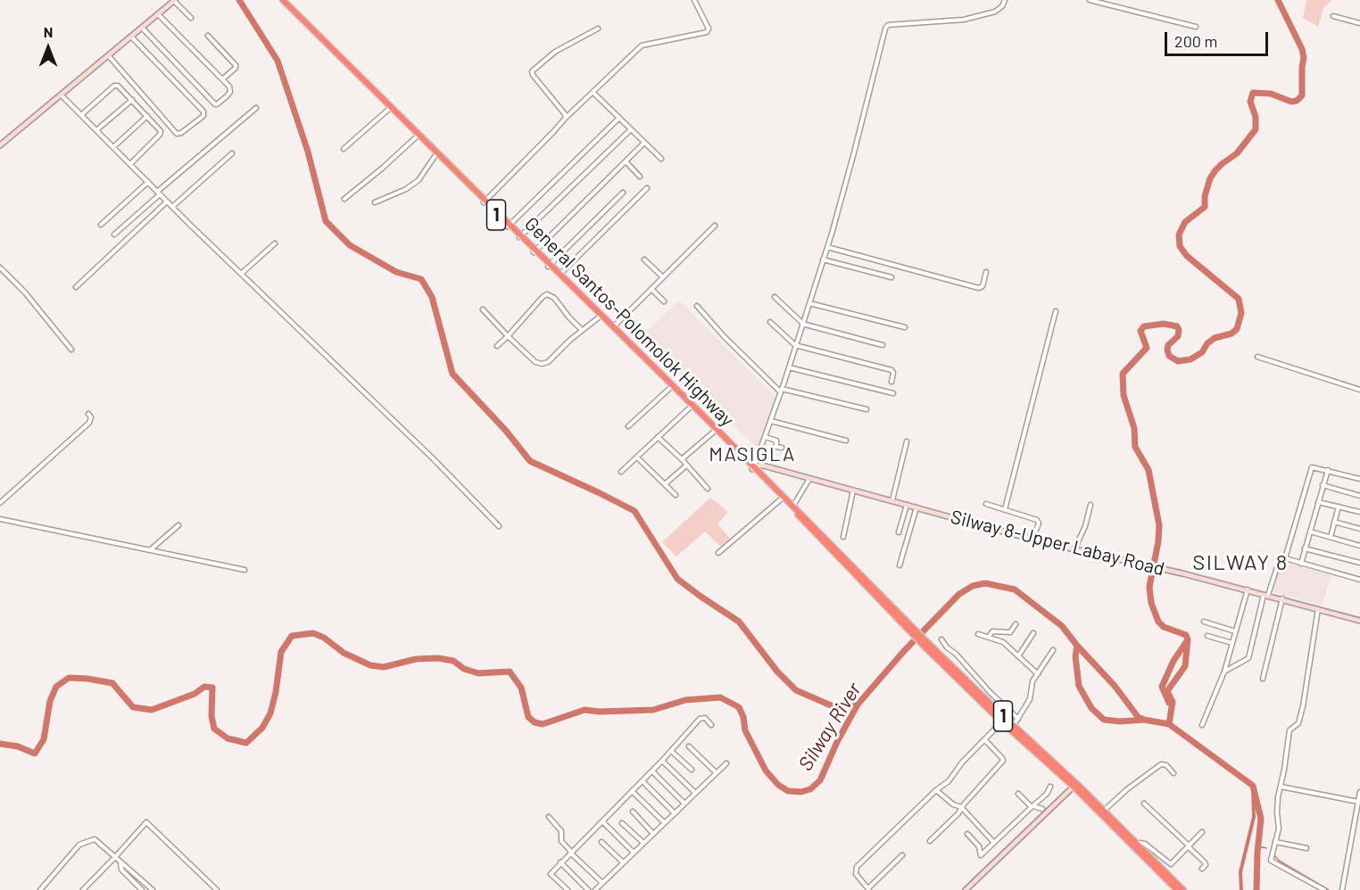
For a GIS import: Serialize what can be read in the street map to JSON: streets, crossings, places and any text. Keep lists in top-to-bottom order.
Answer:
{
  "streets": {
    "highway": ["1", "General Santos-Polomolok Highway"],
    "main road": ["Silway 8-Upper Labay Road"]
  },
  "crossings": [
    ["1", "General Santos-Polomolok Highway"],
    ["1", "Silway 8-Upper Labay Road"],
    ["General Santos-Polomolok Highway", "Silway 8-Upper Labay Road"]
  ],
  "districts": ["MASIGLA", "SILWAY 8"],
  "water": ["Silway River"],
  "scale_bar": "200 m",
  "north": "top"
}
